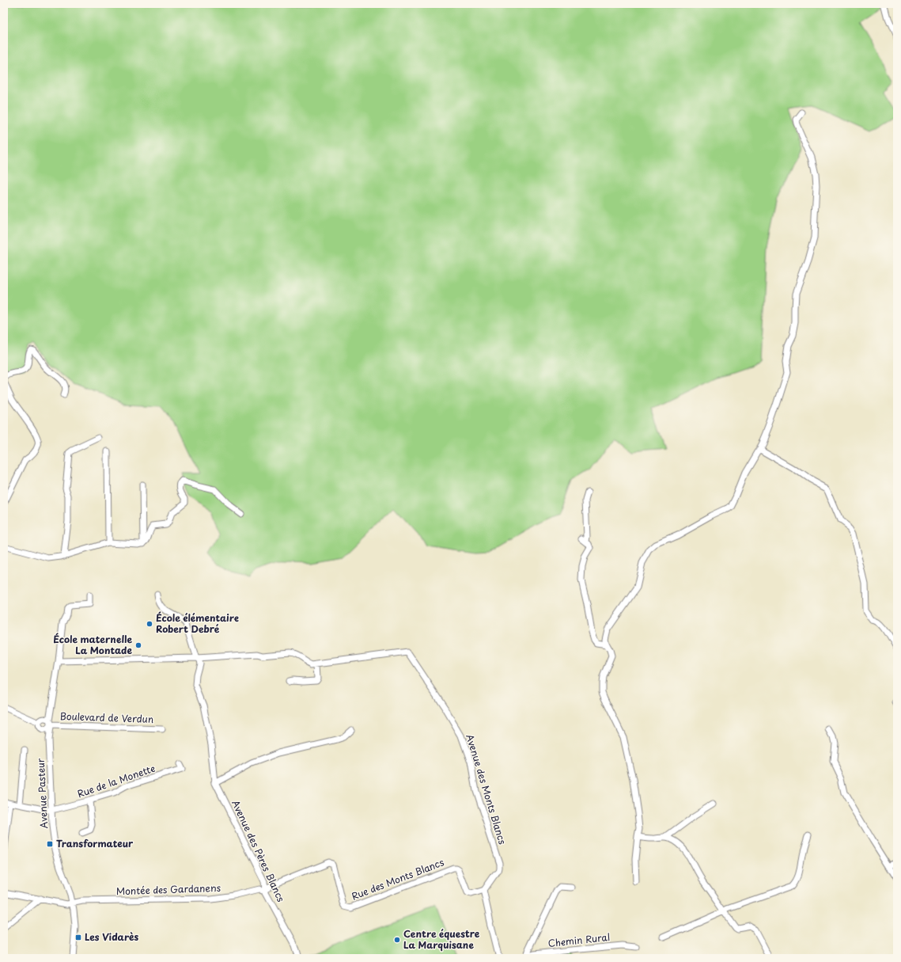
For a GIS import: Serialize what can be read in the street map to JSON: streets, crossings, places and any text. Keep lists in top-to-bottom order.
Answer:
{
  "streets": {
    "street": [
      "Boulevard de Verdun",
      "Rue de la Monette",
      "Avenue des Monts Blancs",
      "Avenue Pasteur",
      "Avenue des Pères Blancs",
      "Rue des Monts Blancs",
      "Montée des Gardanens",
      "Chemin Rural"
    ]
  },
  "crossings": [
    ["Boulevard de Verdun", "Avenue Pasteur"],
    ["Rue de la Monette", "Avenue Pasteur"],
    ["Avenue des Monts Blancs", "Rue des Monts Blancs"],
    ["Avenue Pasteur", "Montée des Gardanens"],
    ["Avenue des Pères Blancs", "Rue des Monts Blancs"],
    ["Avenue des Pères Blancs", "Montée des Gardanens"],
    ["Rue des Monts Blancs", "Montée des Gardanens"]
  ],
  "places": {
    "other": ["École élémentaire Robert Debré", "École maternelle La Montade", "Centre équestre La Marquisane"],
    "transit": ["Transformateur", "Les Vidarès"]
  }
}
